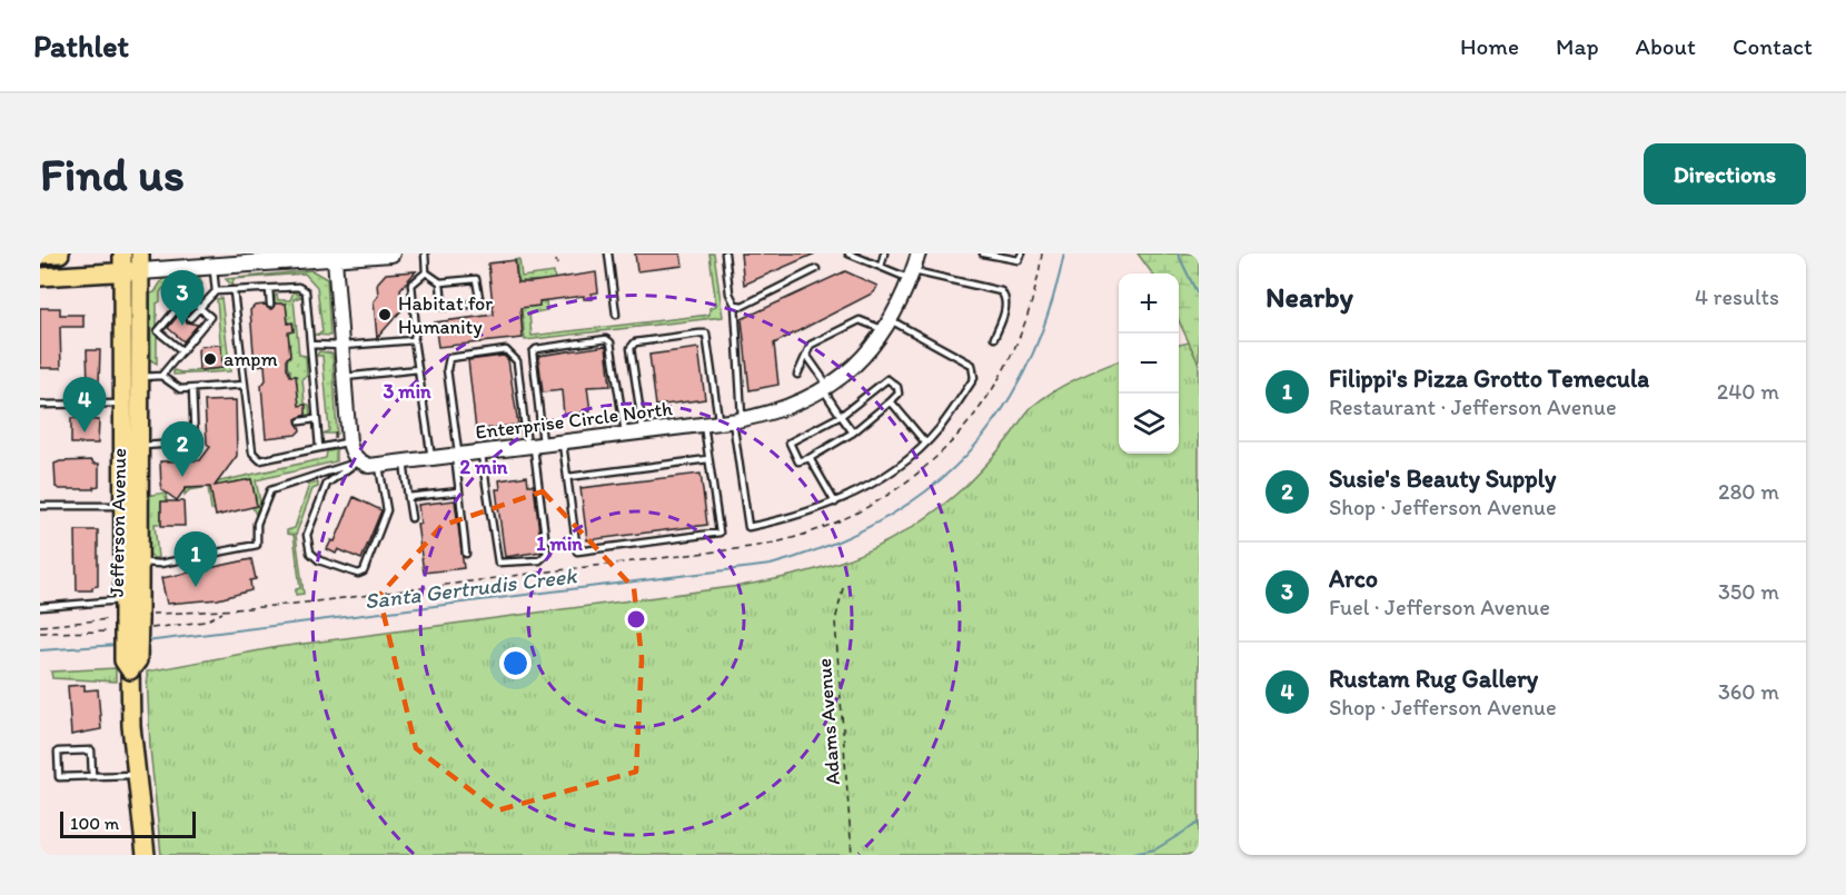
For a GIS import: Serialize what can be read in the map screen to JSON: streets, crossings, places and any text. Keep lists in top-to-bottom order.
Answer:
{
  "streets": {
    "main road": ["Jefferson Avenue"],
    "street": ["Enterprise Circle North"],
    "path": ["Adams Avenue"]
  },
  "water": ["Santa Gertrudis Creek"],
  "places": ["Habitat for Humanity", "ampm"],
  "scale_bar": "100 m",
  "page": {
    "header": "Pathlet",
    "nav": [
      "Home",
      "Map",
      "About",
      "Contact"
    ],
    "buttons": "Directions",
    "title": "Find us",
    "heading": ["Nearby", "4 results"],
    "pins": [
      "3",
      "4",
      "2",
      "1"
    ],
    "map_buttons": ["+", "−"],
    "list": [
      {
        "mark": "1",
        "name": "Filippi's Pizza Grotto Temecula",
        "note": "Restaurant · Jefferson Avenue",
        "value": "240 m"
      },
      {
        "mark": "2",
        "name": "Susie's Beauty Supply",
        "note": "Shop · Jefferson Avenue",
        "value": "280 m"
      },
      {
        "mark": "3",
        "name": "Arco",
        "note": "Fuel · Jefferson Avenue",
        "value": "350 m"
      },
      {
        "mark": "4",
        "name": "Rustam Rug Gallery",
        "note": "Shop · Jefferson Avenue",
        "value": "360 m"
      }
    ],
    "scale": "100 m"
  },
  "rings": ["3 min", "2 min", "1 min"]
}
